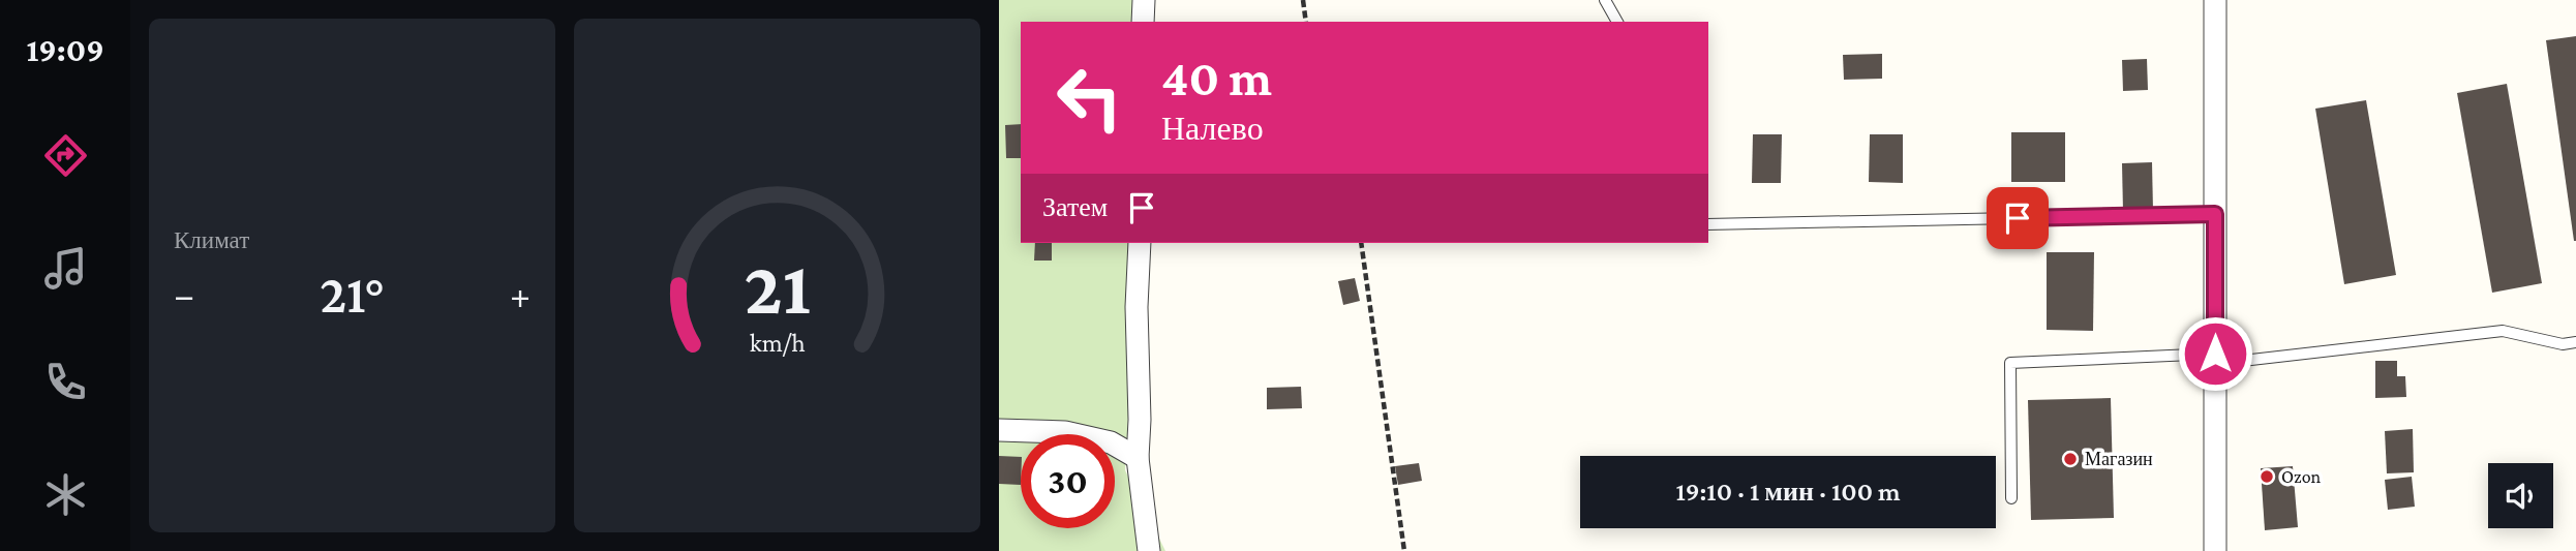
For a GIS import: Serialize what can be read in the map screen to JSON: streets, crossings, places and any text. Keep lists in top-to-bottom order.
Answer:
{
  "places": ["Магазин", "Ozon"],
  "page": {
    "tabs": "19:09",
    "tile": "Климат",
    "turn": ["40 m", "Налево"],
    "then": "Затем",
    "heat": ["−", "21°", "+"],
    "limit": "30",
    "trip": "19:10 · 1 мин · 100 m",
    "gauge": ["21", "km/h"]
  }
}
